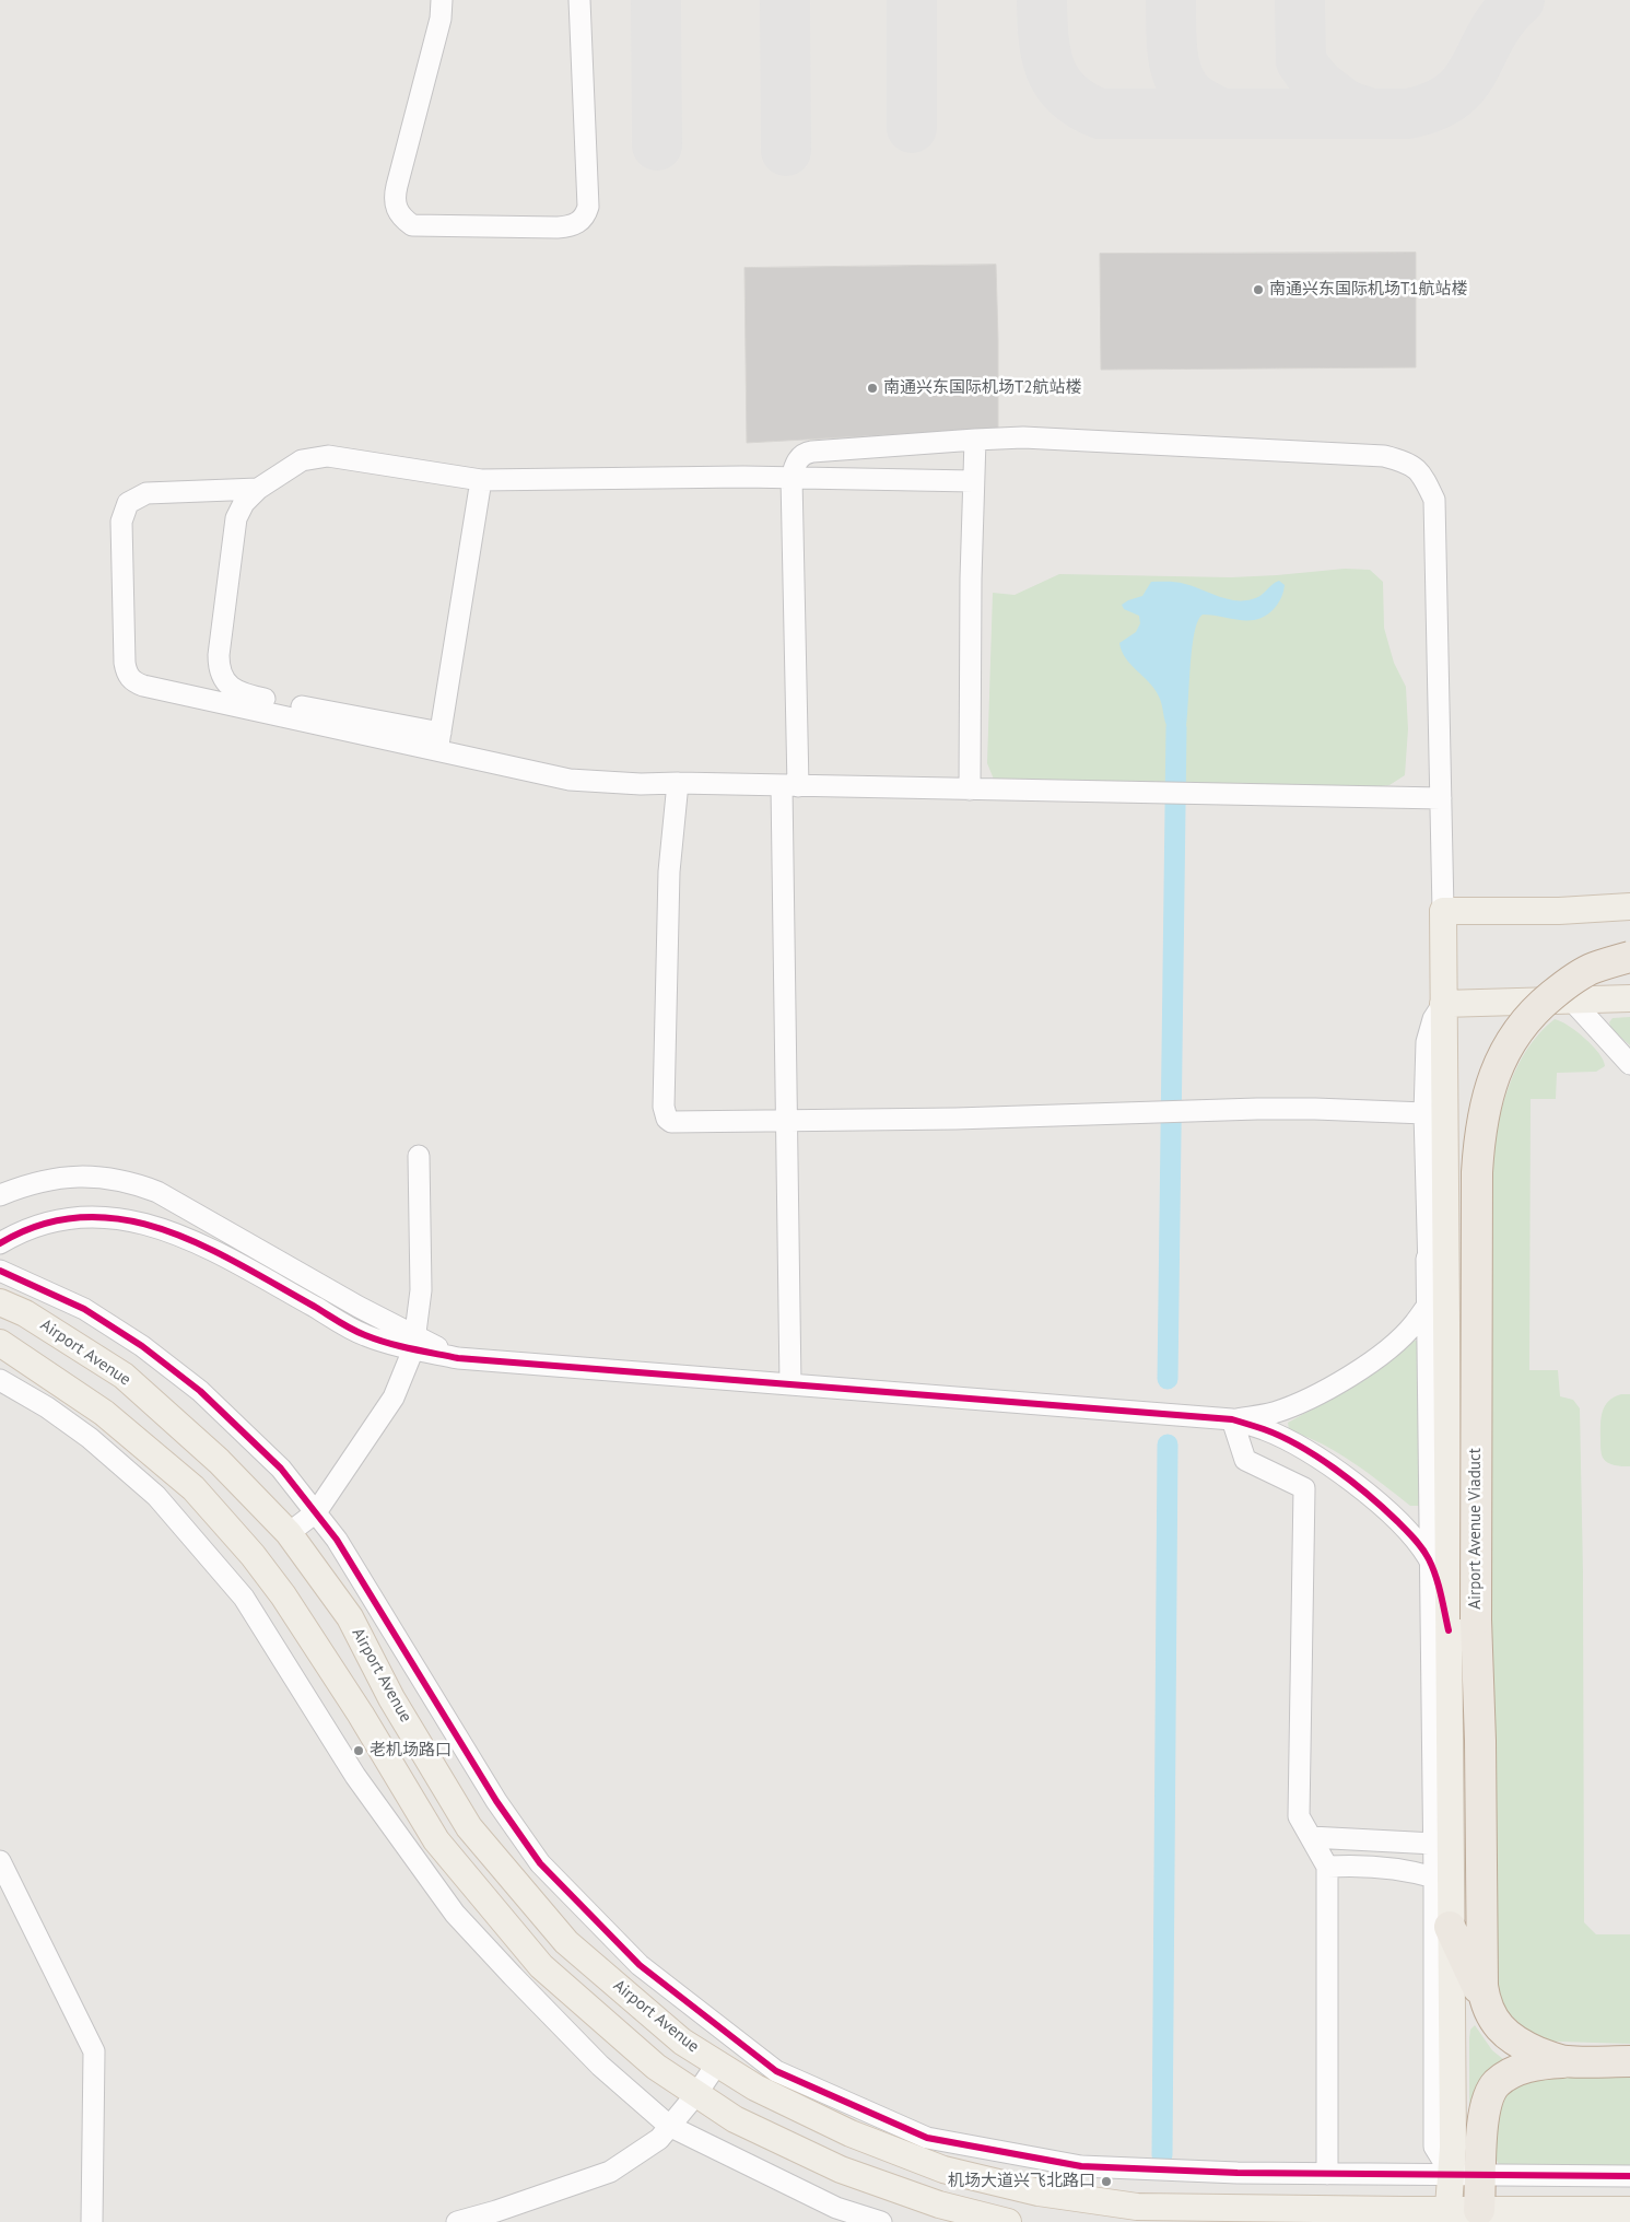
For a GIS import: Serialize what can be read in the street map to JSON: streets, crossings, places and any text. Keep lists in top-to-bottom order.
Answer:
{
  "streets": {
    "highway": ["Airport Avenue Viaduct"],
    "main road": ["Airport Avenue"]
  },
  "places": [
    "南通兴东国际机场T1航站楼",
    "南通兴东国际机场T2航站楼",
    "老机场路口",
    "机场大道兴飞北路口"
  ]
}
